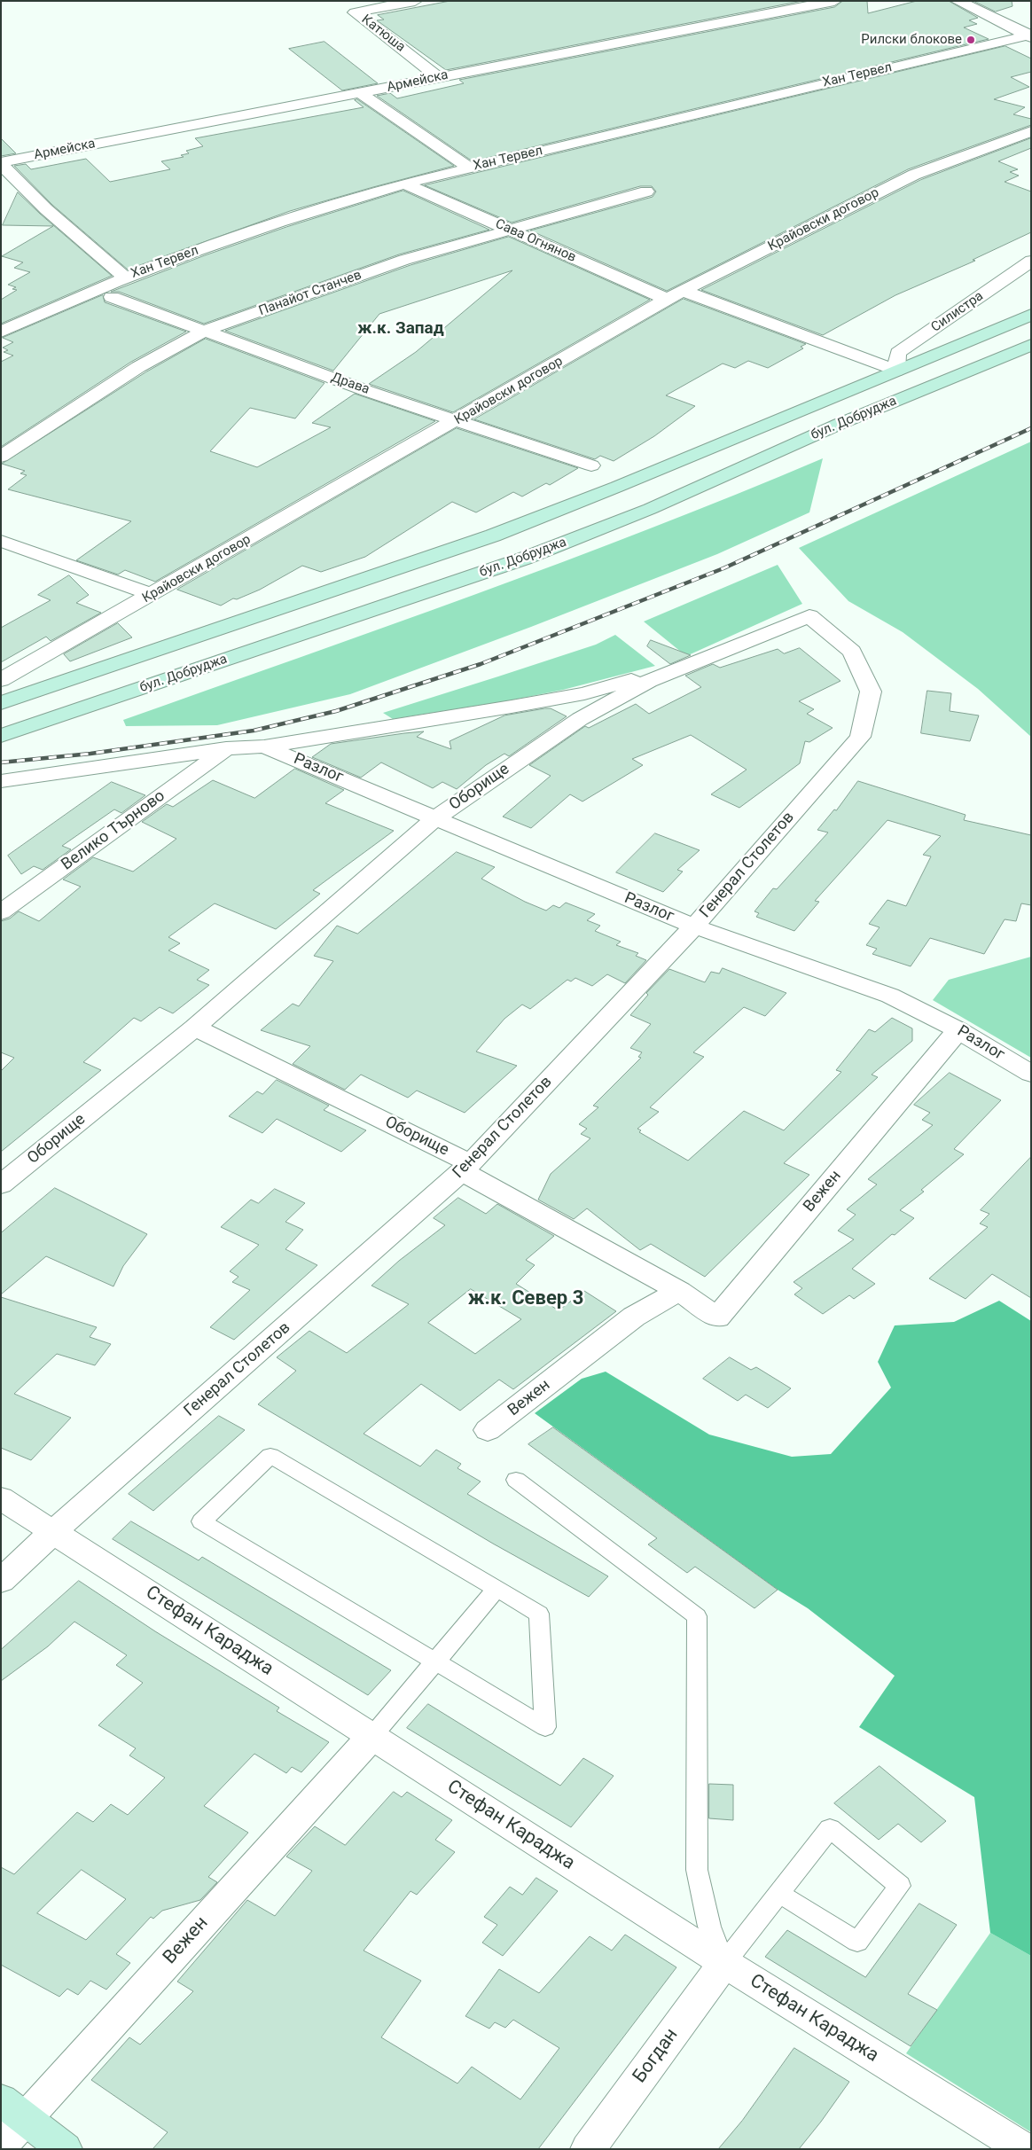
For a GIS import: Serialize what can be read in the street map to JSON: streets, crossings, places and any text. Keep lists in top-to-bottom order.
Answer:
{
  "streets": {
    "main road": ["бул. Добруджа"],
    "street": [
      "Катюша",
      "Хан Тервел",
      "Армейска",
      "Крайовски договор",
      "Сава Огнянов",
      "Панайот Станчев",
      "Силистра",
      "Драва",
      "Разлог",
      "Оборище",
      "Велико Търново",
      "Генерал Столетов",
      "Вежен",
      "Стефан Караджа",
      "Богдан"
    ]
  },
  "crossings": [
    ["Катюша", "Армейска"],
    ["Хан Тервел", "Сава Огнянов"],
    ["Крайовски договор", "Сава Огнянов"],
    ["Крайовски договор", "Драва"],
    ["Сава Огнянов", "Панайот Станчев"],
    ["Панайот Станчев", "Драва"],
    ["Силистра", "бул. Добруджа"],
    ["Разлог", "Оборище"],
    ["Разлог", "Велико Търново"],
    ["Разлог", "Генерал Столетов"],
    ["Разлог", "Вежен"],
    ["Оборище", "Генерал Столетов"],
    ["Оборище", "Вежен"],
    ["Генерал Столетов", "Вежен"],
    ["Генерал Столетов", "Стефан Караджа"],
    ["Вежен", "Стефан Караджа"],
    ["Стефан Караджа", "Богдан"]
  ],
  "districts": ["ж.к. Запад", "ж.к. Север 3"],
  "places": ["Рилски блокове"]
}
